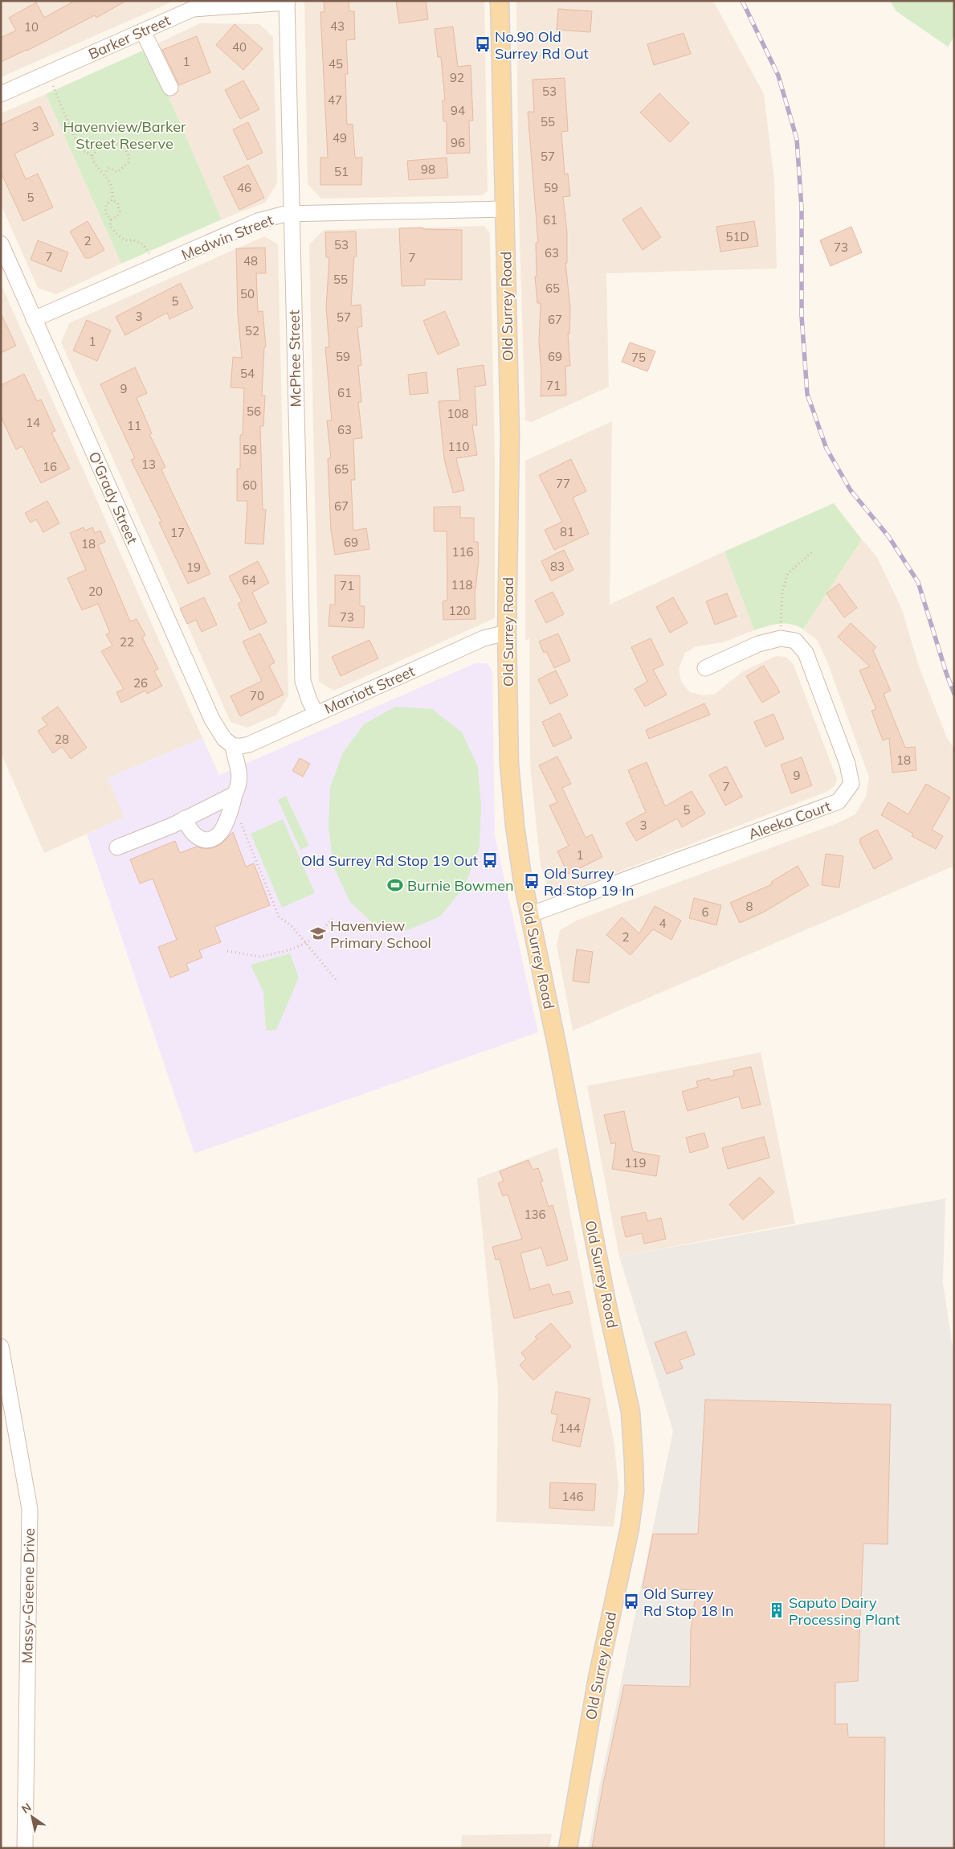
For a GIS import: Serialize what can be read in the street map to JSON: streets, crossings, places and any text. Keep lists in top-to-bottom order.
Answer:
{
  "streets": {
    "main road": ["Old Surrey Road"],
    "street": [
      "Barker Street",
      "Medwin Street",
      "McPhee Street",
      "O'Grady Street",
      "Marriott Street",
      "Aleeka Court",
      "Massy-Greene Drive"
    ]
  },
  "crossings": [
    ["Barker Street", "McPhee Street"],
    ["Medwin Street", "Old Surrey Road"],
    ["Medwin Street", "McPhee Street"],
    ["Medwin Street", "O'Grady Street"],
    ["Old Surrey Road", "Marriott Street"],
    ["Old Surrey Road", "Aleeka Court"],
    ["McPhee Street", "Marriott Street"],
    ["O'Grady Street", "Marriott Street"]
  ],
  "parks": ["Havenview/Barker Street Reserve"],
  "places": {
    "bus stop": [
      "No.90 Old Surrey Rd Out",
      "Old Surrey Rd Stop 19 Out",
      "Old Surrey Rd Stop 19 In",
      "Old Surrey Rd Stop 18 In"
    ],
    "sports": ["Burnie Bowmen"],
    "school or university": ["Havenview Primary School"],
    "building": ["Saputo Dairy Processing Plant"]
  },
  "house_numbers": [
    "43",
    "10",
    "40",
    "1",
    "45",
    "92",
    "53",
    "47",
    "94",
    "55",
    "3",
    "49",
    "96",
    "57",
    "98",
    "51",
    "46",
    "59",
    "5",
    "61",
    "51D",
    "2",
    "53",
    "73",
    "63",
    "7",
    "7",
    "48",
    "55",
    "65",
    "50",
    "5",
    "3",
    "57",
    "67",
    "52",
    "1",
    "59",
    "69",
    "75",
    "54",
    "71",
    "9",
    "61",
    "56",
    "108",
    "14",
    "11",
    "63",
    "110",
    "58",
    "13",
    "16",
    "65",
    "77",
    "60",
    "67",
    "81",
    "17",
    "69",
    "18",
    "116",
    "83",
    "19",
    "64",
    "118",
    "71",
    "20",
    "120",
    "73",
    "22",
    "26",
    "70",
    "28",
    "18",
    "9",
    "7",
    "5",
    "3",
    "1",
    "8",
    "6",
    "4",
    "2",
    "119",
    "136",
    "144",
    "146"
  ],
  "north": "top left"
}
